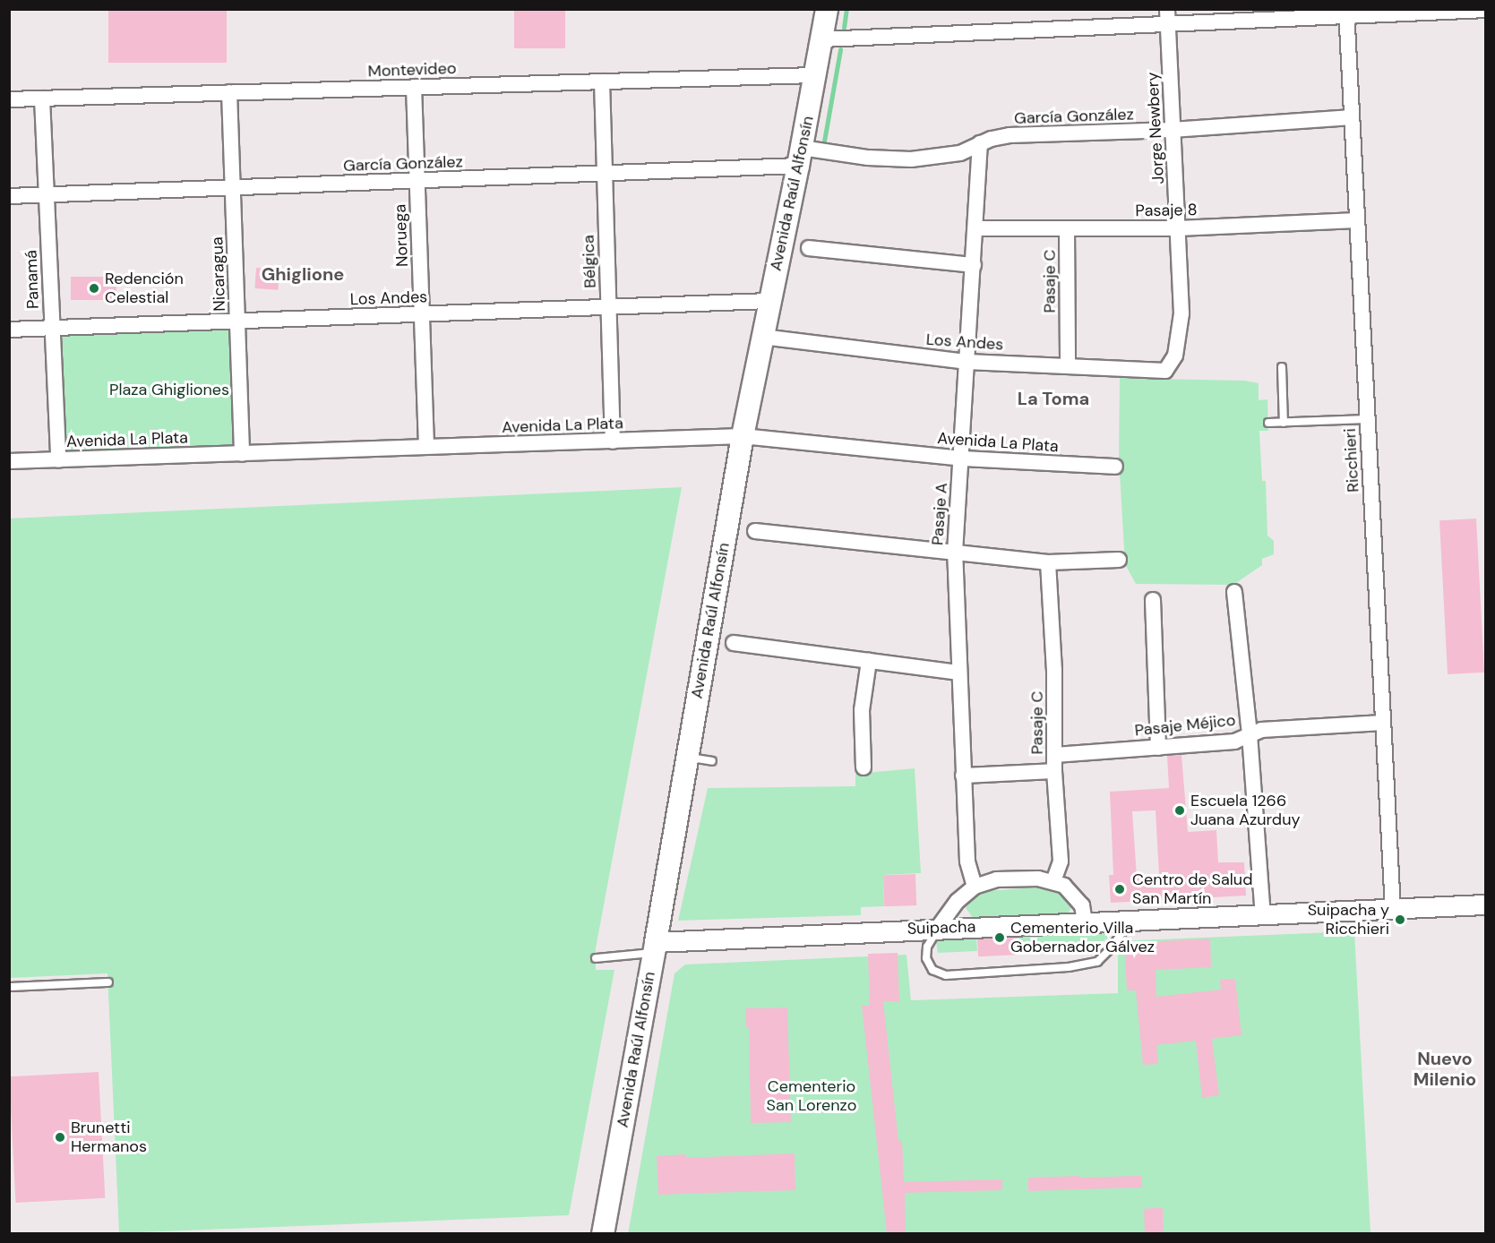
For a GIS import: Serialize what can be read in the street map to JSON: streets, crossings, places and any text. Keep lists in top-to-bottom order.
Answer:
{
  "streets": {
    "main road": ["Avenida Raúl Alfonsín"],
    "street": [
      "Montevideo",
      "García González",
      "Jorge Newbery",
      "Pasaje 8",
      "Noruega",
      "Bélgica",
      "Nicaragua",
      "Panamá",
      "Pasaje C",
      "Los Andes",
      "Avenida La Plata",
      "Ricchieri",
      "Pasaje A",
      "Pasaje Méjico",
      "Suipacha"
    ]
  },
  "crossings": [
    ["Montevideo", "Avenida Raúl Alfonsín"],
    ["Montevideo", "Noruega"],
    ["Montevideo", "Bélgica"],
    ["Montevideo", "Nicaragua"],
    ["Montevideo", "Panamá"],
    ["García González", "Jorge Newbery"],
    ["García González", "Avenida Raúl Alfonsín"],
    ["García González", "Noruega"],
    ["García González", "Bélgica"],
    ["García González", "Nicaragua"],
    ["García González", "Panamá"],
    ["García González", "Ricchieri"],
    ["García González", "Pasaje A"],
    ["Jorge Newbery", "Pasaje 8"],
    ["Jorge Newbery", "Los Andes"],
    ["Avenida Raúl Alfonsín", "Los Andes"],
    ["Avenida Raúl Alfonsín", "Avenida La Plata"],
    ["Avenida Raúl Alfonsín", "Suipacha"],
    ["Pasaje 8", "Pasaje C"],
    ["Pasaje 8", "Ricchieri"],
    ["Pasaje 8", "Pasaje A"],
    ["Noruega", "Los Andes"],
    ["Noruega", "Avenida La Plata"],
    ["Bélgica", "Los Andes"],
    ["Bélgica", "Avenida La Plata"],
    ["Nicaragua", "Los Andes"],
    ["Nicaragua", "Avenida La Plata"],
    ["Panamá", "Los Andes"],
    ["Panamá", "Avenida La Plata"],
    ["Pasaje C", "Los Andes"],
    ["Pasaje C", "Pasaje Méjico"],
    ["Los Andes", "Pasaje A"],
    ["Avenida La Plata", "Pasaje A"],
    ["Ricchieri", "Pasaje Méjico"],
    ["Ricchieri", "Suipacha"]
  ],
  "districts": ["Ghiglione", "La Toma", "Nuevo Milenio"],
  "parks": ["Plaza Ghigliones", "Cementerio San Lorenzo"],
  "places": [
    "Redención Celestial",
    "Escuela 1266 Juana Azurduy",
    "Centro de Salud San Martín",
    "Suipacha y Ricchieri",
    "Cementerio Villa Gobernador Gálvez",
    "Brunetti Hermanos"
  ]
}
